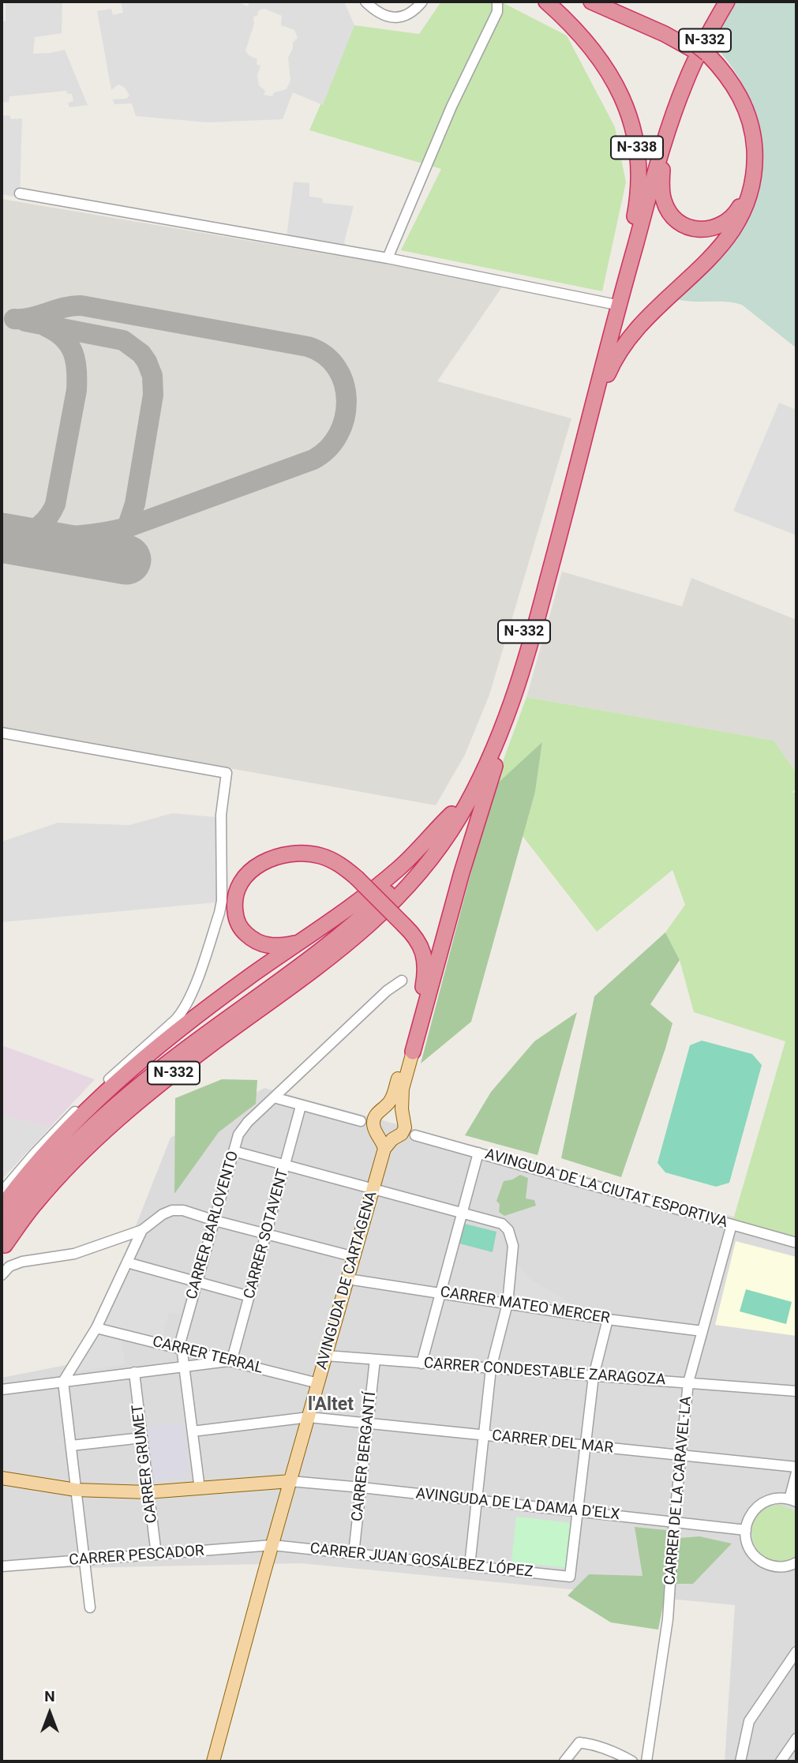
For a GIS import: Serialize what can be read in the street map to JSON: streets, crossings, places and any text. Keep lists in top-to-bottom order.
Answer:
{
  "streets": {
    "highway": ["N-332", "N-338"],
    "main road": ["AVINGUDA DE CARTAGENA"],
    "street": [
      "AVINGUDA DE LA CIUTAT ESPORTIVA",
      "CARRER BARLOVENTO",
      "CARRER SOTAVENT",
      "CARRER MATEO MERCER",
      "CARRER TERRAL",
      "CARRER CONDESTABLE ZARAGOZA",
      "CARRER DEL MAR",
      "CARRER BERGANTÍ",
      "CARRER GRUMET",
      "CARRER DE LA CARAVEL·LA",
      "AVINGUDA DE LA DAMA D'ELX",
      "CARRER PESCADOR",
      "CARRER JUAN GOSÁLBEZ LÓPEZ"
    ]
  },
  "crossings": [
    ["N-332", "N-338"],
    ["AVINGUDA DE LA CIUTAT ESPORTIVA", "CARRER SOTAVENT"],
    ["AVINGUDA DE LA CIUTAT ESPORTIVA", "AVINGUDA DE CARTAGENA"],
    ["AVINGUDA DE LA CIUTAT ESPORTIVA", "CARRER DE LA CARAVEL·LA"],
    ["CARRER BARLOVENTO", "CARRER TERRAL"],
    ["CARRER BARLOVENTO", "CARRER DEL MAR"],
    ["CARRER SOTAVENT", "CARRER TERRAL"],
    ["AVINGUDA DE CARTAGENA", "CARRER MATEO MERCER"],
    ["AVINGUDA DE CARTAGENA", "CARRER TERRAL"],
    ["AVINGUDA DE CARTAGENA", "CARRER CONDESTABLE ZARAGOZA"],
    ["AVINGUDA DE CARTAGENA", "CARRER DEL MAR"],
    ["AVINGUDA DE CARTAGENA", "AVINGUDA DE LA DAMA D'ELX"],
    ["AVINGUDA DE CARTAGENA", "CARRER PESCADOR"],
    ["AVINGUDA DE CARTAGENA", "CARRER JUAN GOSÁLBEZ LÓPEZ"],
    ["CARRER MATEO MERCER", "CARRER DE LA CARAVEL·LA"],
    ["CARRER CONDESTABLE ZARAGOZA", "CARRER BERGANTÍ"],
    ["CARRER CONDESTABLE ZARAGOZA", "CARRER DE LA CARAVEL·LA"],
    ["CARRER DEL MAR", "CARRER BERGANTÍ"],
    ["CARRER DEL MAR", "CARRER DE LA CARAVEL·LA"],
    ["CARRER BERGANTÍ", "AVINGUDA DE LA DAMA D'ELX"],
    ["CARRER BERGANTÍ", "CARRER JUAN GOSÁLBEZ LÓPEZ"],
    ["CARRER GRUMET", "CARRER PESCADOR"],
    ["CARRER DE LA CARAVEL·LA", "AVINGUDA DE LA DAMA D'ELX"],
    ["AVINGUDA DE LA DAMA D'ELX", "CARRER JUAN GOSÁLBEZ LÓPEZ"],
    ["CARRER PESCADOR", "CARRER JUAN GOSÁLBEZ LÓPEZ"]
  ],
  "districts": ["l'Altet"],
  "north": "top"
}
